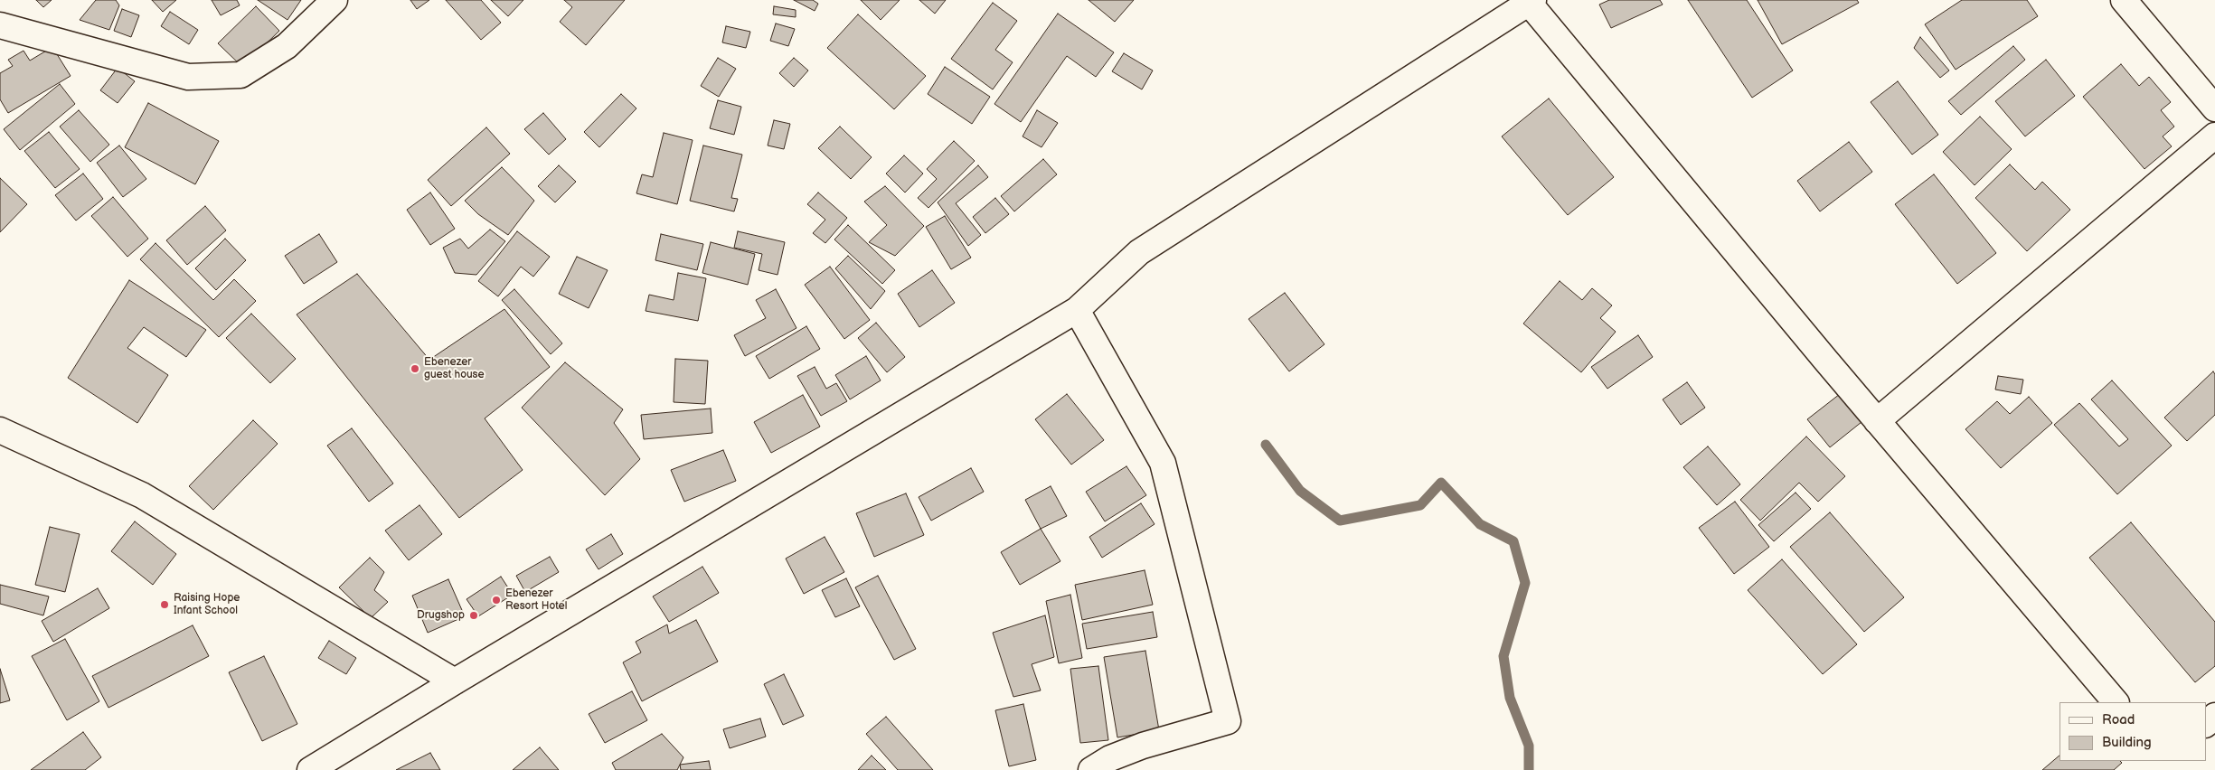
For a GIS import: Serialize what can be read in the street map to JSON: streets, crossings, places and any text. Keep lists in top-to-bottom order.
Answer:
{
  "places": [
    "Ebenezer guest house",
    "Ebenezer Resort Hotel",
    "Raising Hope Infant School",
    "Drugshop"
  ],
  "legend": ["Road", "Building"]
}
